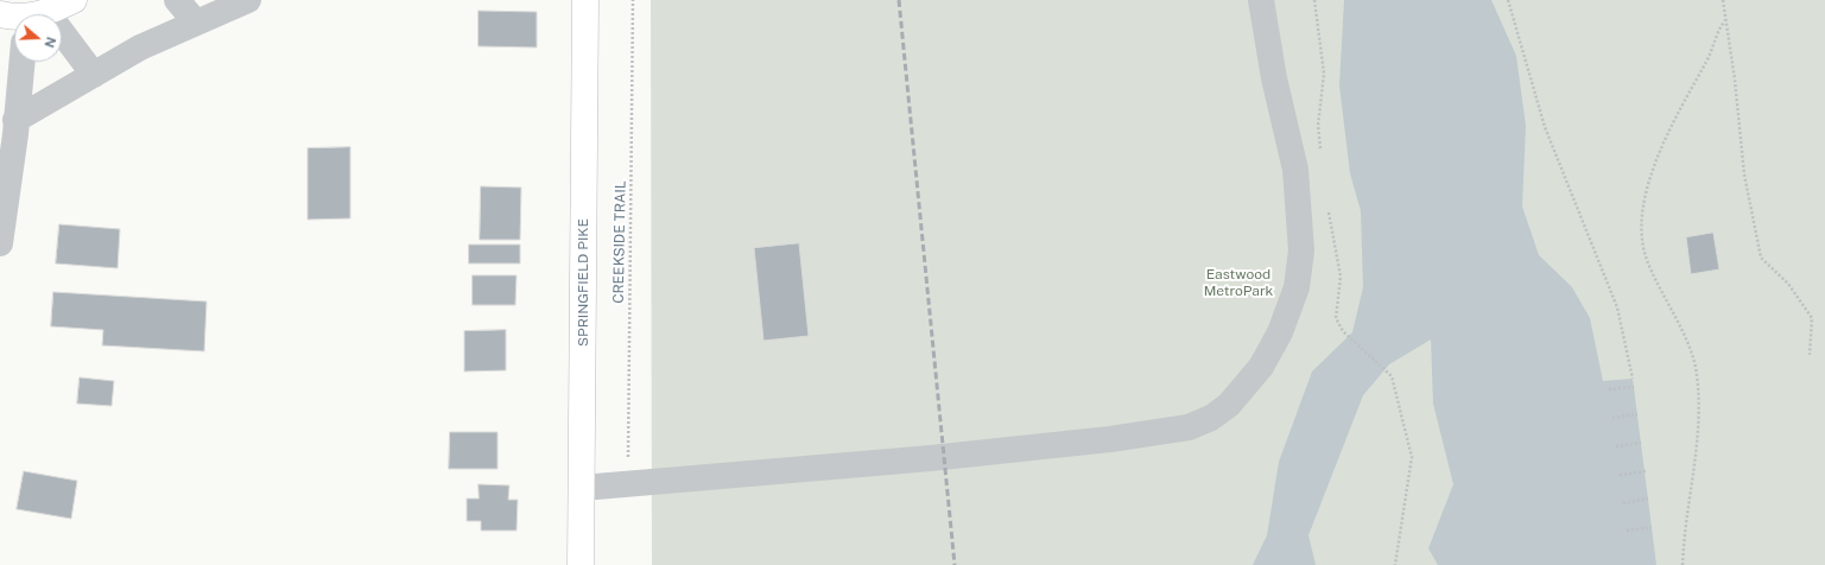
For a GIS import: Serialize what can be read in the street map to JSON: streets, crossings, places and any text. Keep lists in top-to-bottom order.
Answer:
{
  "streets": {
    "main road": ["SPRINGFIELD PIKE"],
    "path": ["CREEKSIDE TRAIL"]
  },
  "parks": ["Eastwood MetroPark"],
  "north": "right"
}
